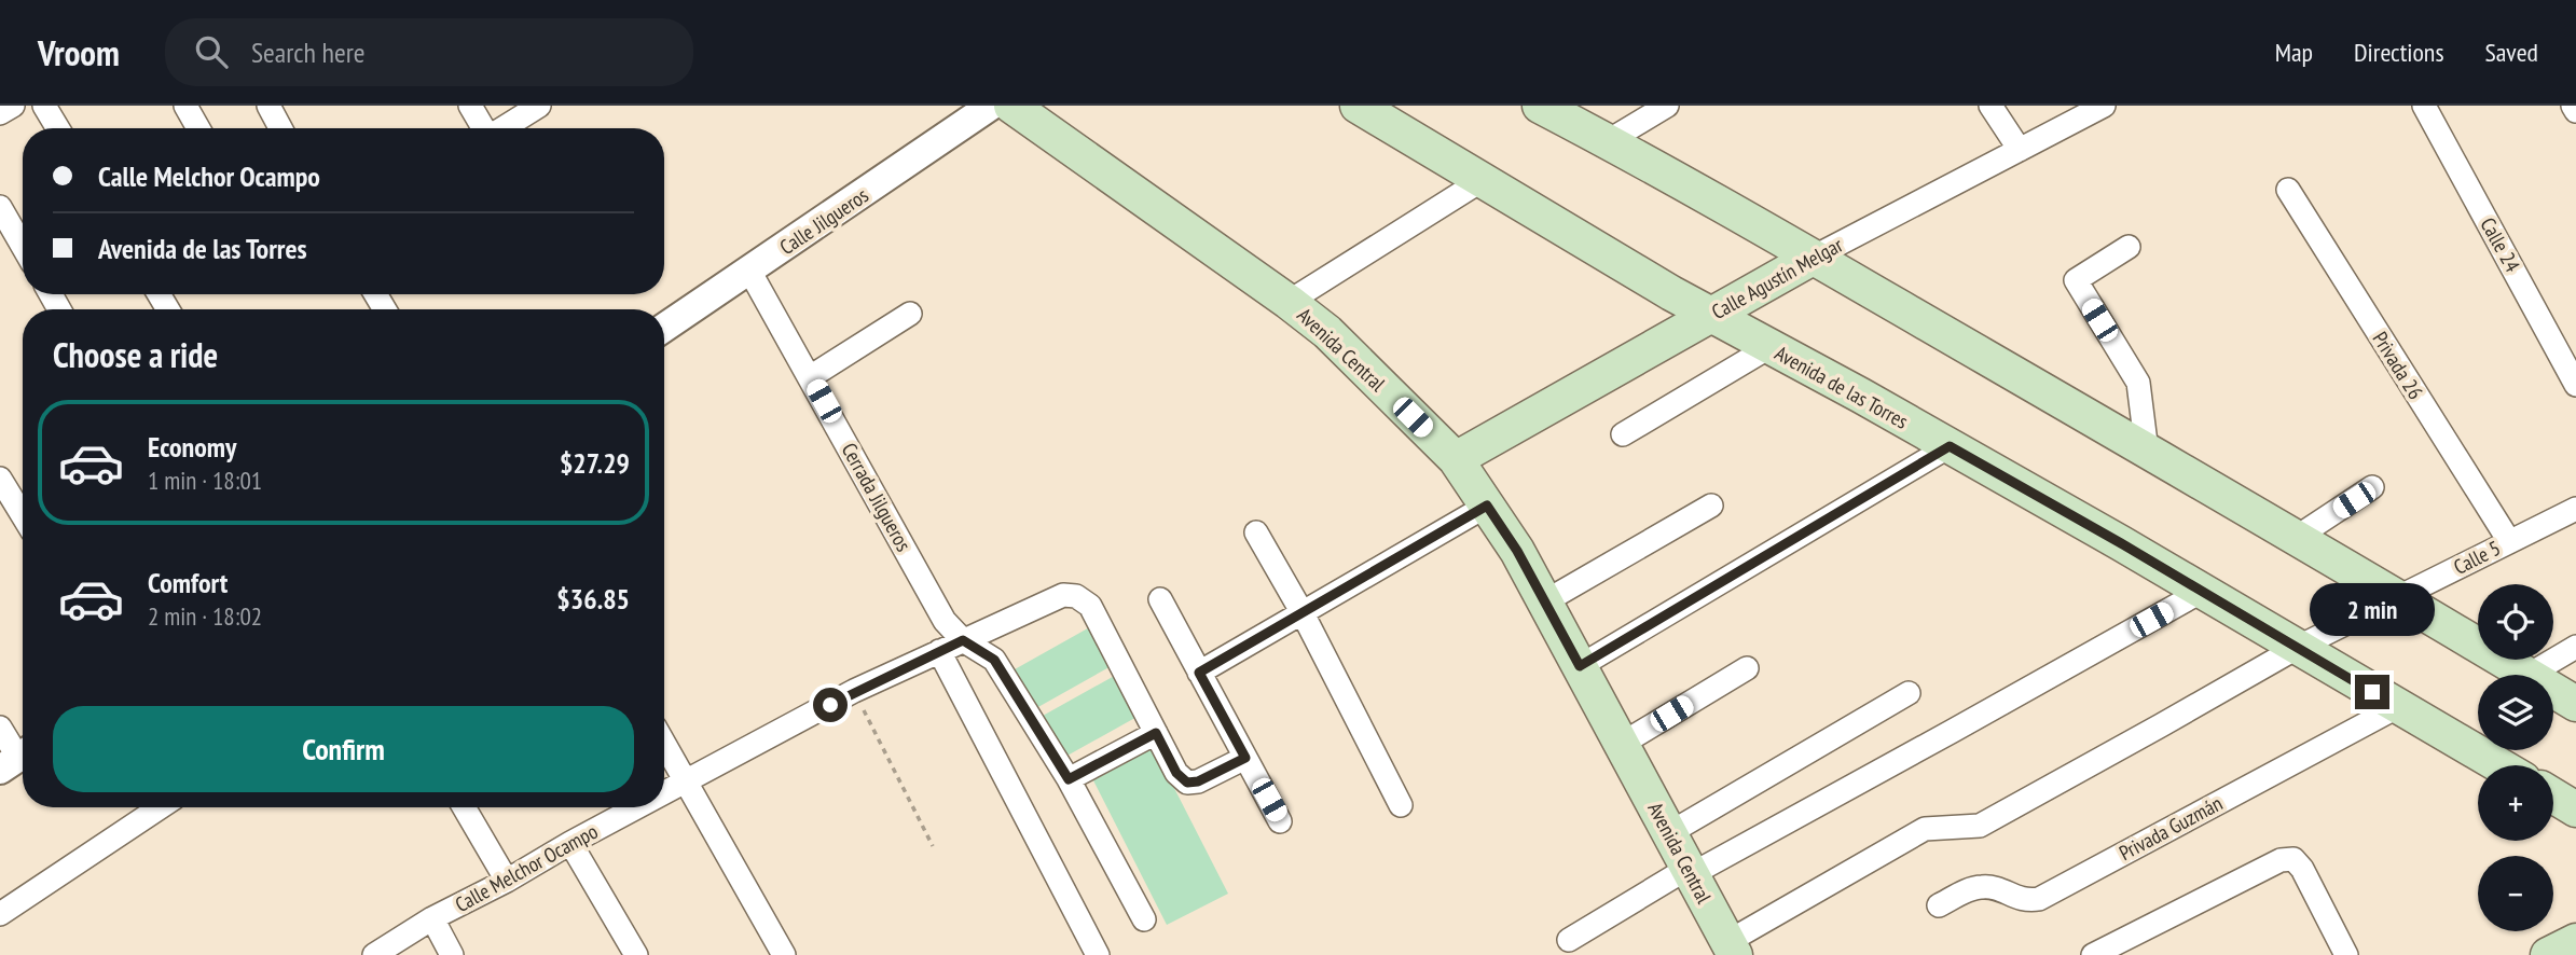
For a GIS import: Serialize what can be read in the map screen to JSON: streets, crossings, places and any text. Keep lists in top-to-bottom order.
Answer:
{
  "streets": {
    "main road": ["Calle Agustín Melgar", "Avenida Central", "Avenida de las Torres"],
    "street": [
      "Calle Jilgueros",
      "Calle 24",
      "Privada 26",
      "Cerrada Jilgueros",
      "Calle 5",
      "Privada Guzmán",
      "Calle Melchor Ocampo"
    ]
  },
  "crossings": [
    ["Calle Jilgueros", "Cerrada Jilgueros"],
    ["Calle Agustín Melgar", "Avenida Central"],
    ["Calle Agustín Melgar", "Avenida de las Torres"],
    ["Avenida Central", "Calle 5"],
    ["Privada 26", "Calle 5"],
    ["Avenida de las Torres", "Calle 5"],
    ["Avenida de las Torres", "Privada Guzmán"],
    ["Cerrada Jilgueros", "Calle Melchor Ocampo"]
  ],
  "page": {
    "header": "Vroom",
    "search": "Search here",
    "nav": ["Map", "Directions", "Saved"],
    "banner": ["Calle Melchor Ocampo", "Avenida de las Torres"],
    "heading": "Choose a ride",
    "list": [
      {
        "name": "Economy",
        "note": "1 min · 18:01",
        "value": "$27.29"
      },
      {
        "name": "Comfort",
        "note": "2 min · 18:02",
        "value": "$36.85"
      }
    ],
    "bubble": "2 min",
    "map_buttons": ["+", "−"],
    "buttons": "Confirm"
  }
}
